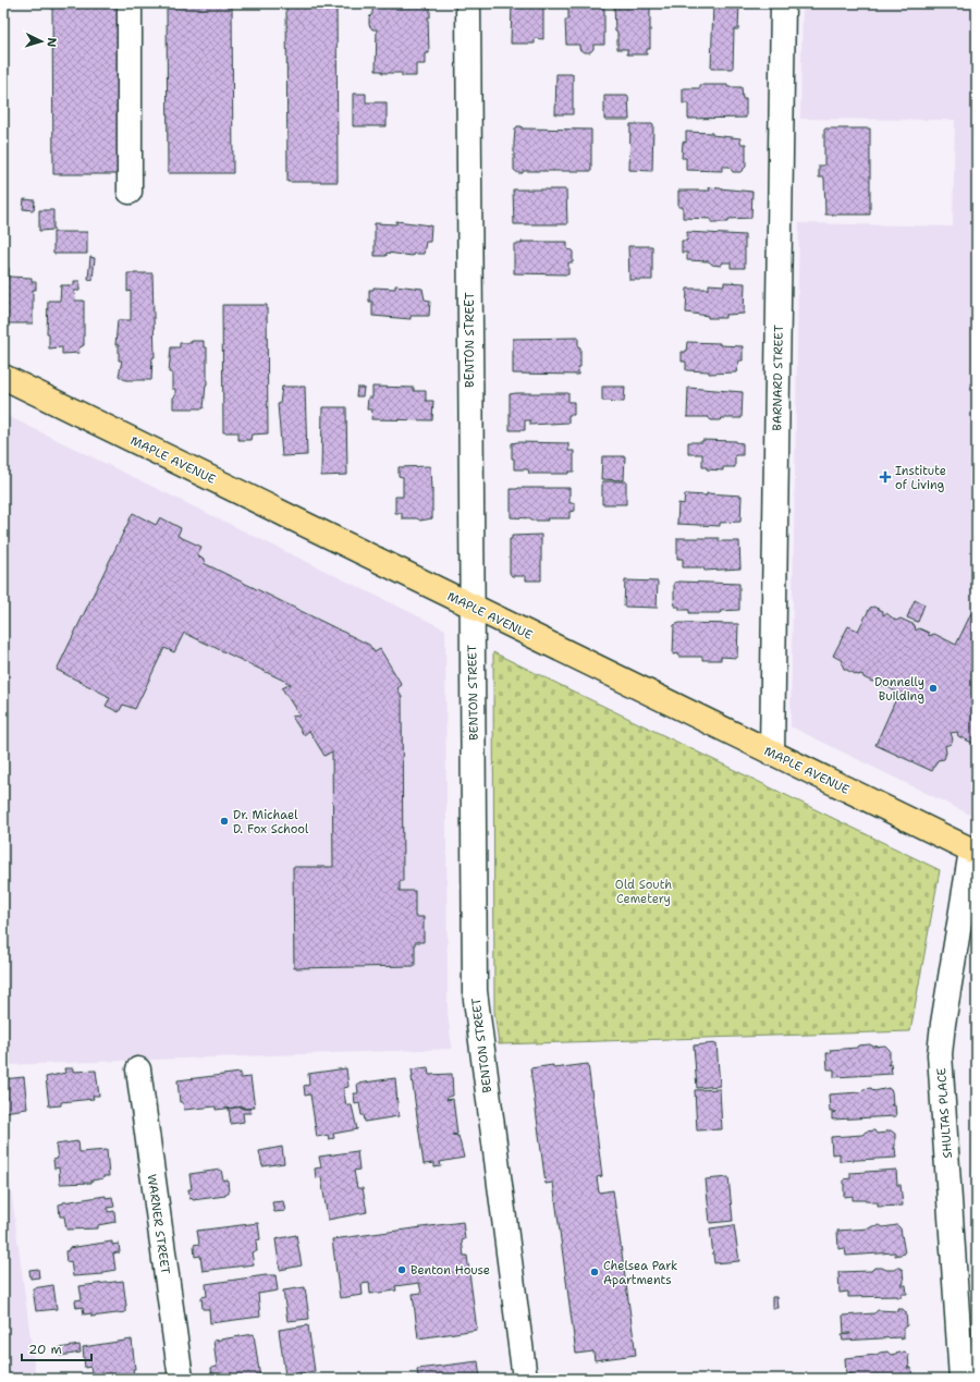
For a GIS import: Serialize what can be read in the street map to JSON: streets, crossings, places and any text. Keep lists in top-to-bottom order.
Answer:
{
  "streets": {
    "main road": ["MAPLE AVENUE"],
    "street": [
      "BENTON STREET",
      "BARNARD STREET",
      "SHULTAS PLACE",
      "WARNER STREET"
    ]
  },
  "crossings": [
    ["BENTON STREET", "MAPLE AVENUE"],
    ["BARNARD STREET", "MAPLE AVENUE"],
    ["MAPLE AVENUE", "SHULTAS PLACE"]
  ],
  "parks": ["Old South Cemetery"],
  "places": {
    "health": ["Institute of Living"],
    "other": [
      "Donnelly Building",
      "Dr. Michael D. Fox School",
      "Benton House",
      "Chelsea Park Apartments"
    ]
  },
  "scale_bar": "20 m",
  "north": "right"
}
